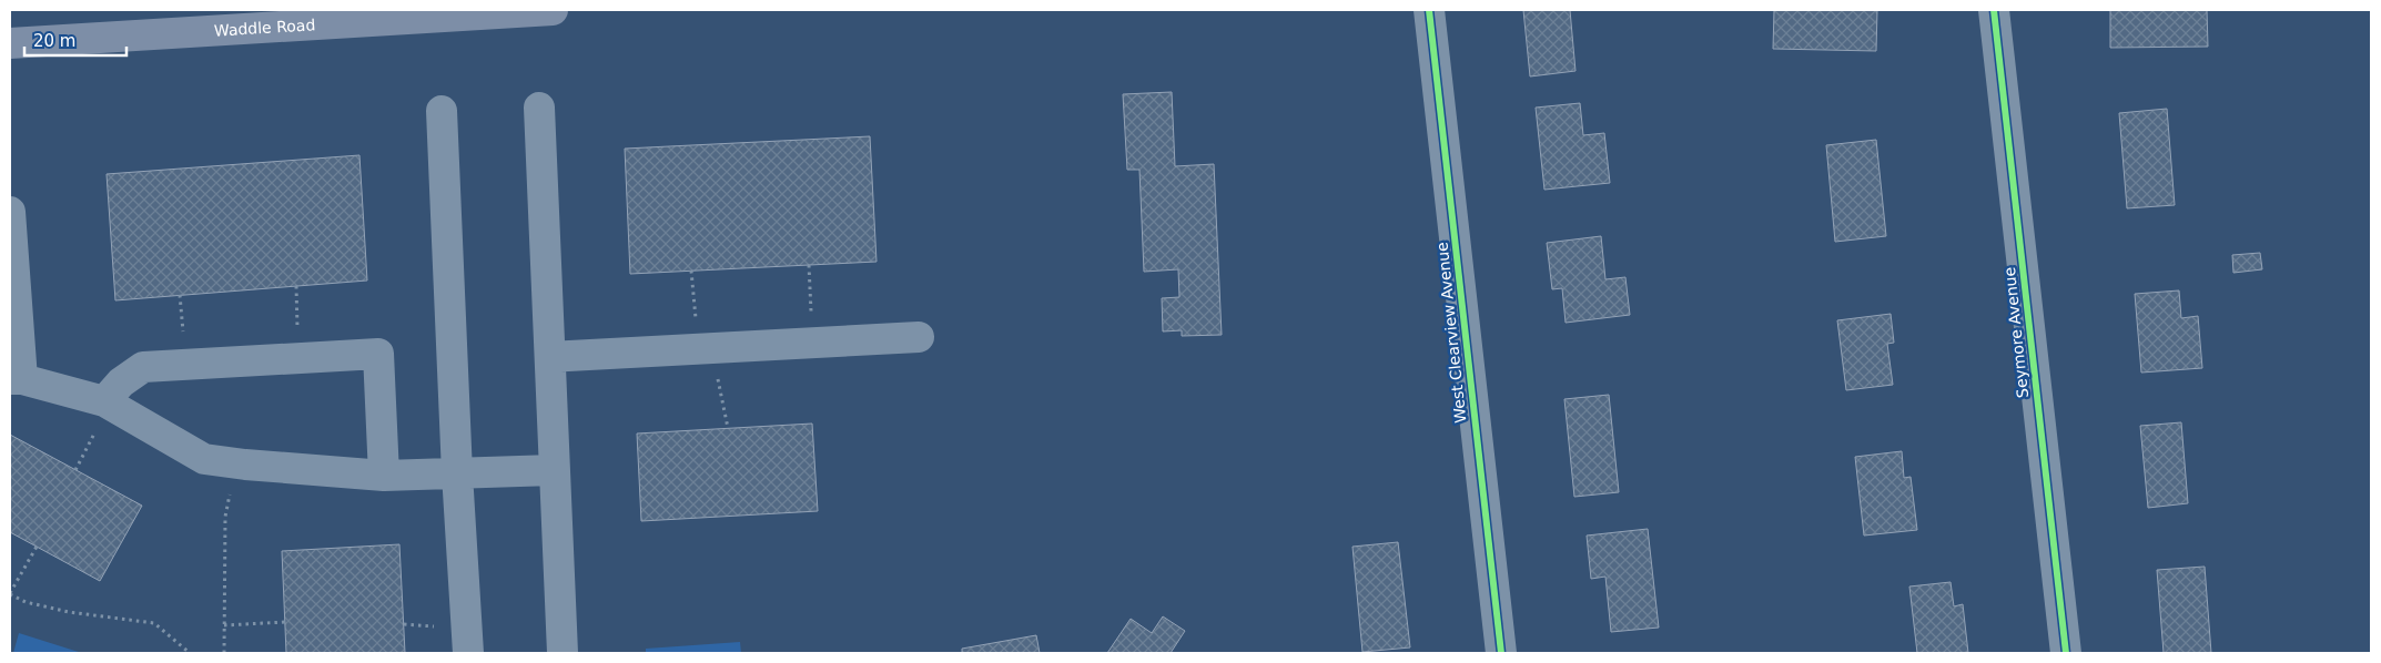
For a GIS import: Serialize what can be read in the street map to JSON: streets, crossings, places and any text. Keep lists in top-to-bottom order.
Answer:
{
  "streets": {
    "main road": ["Waddle Road"],
    "street": ["West Clearview Avenue", "Seymore Avenue"]
  },
  "scale_bar": "20 m"
}
